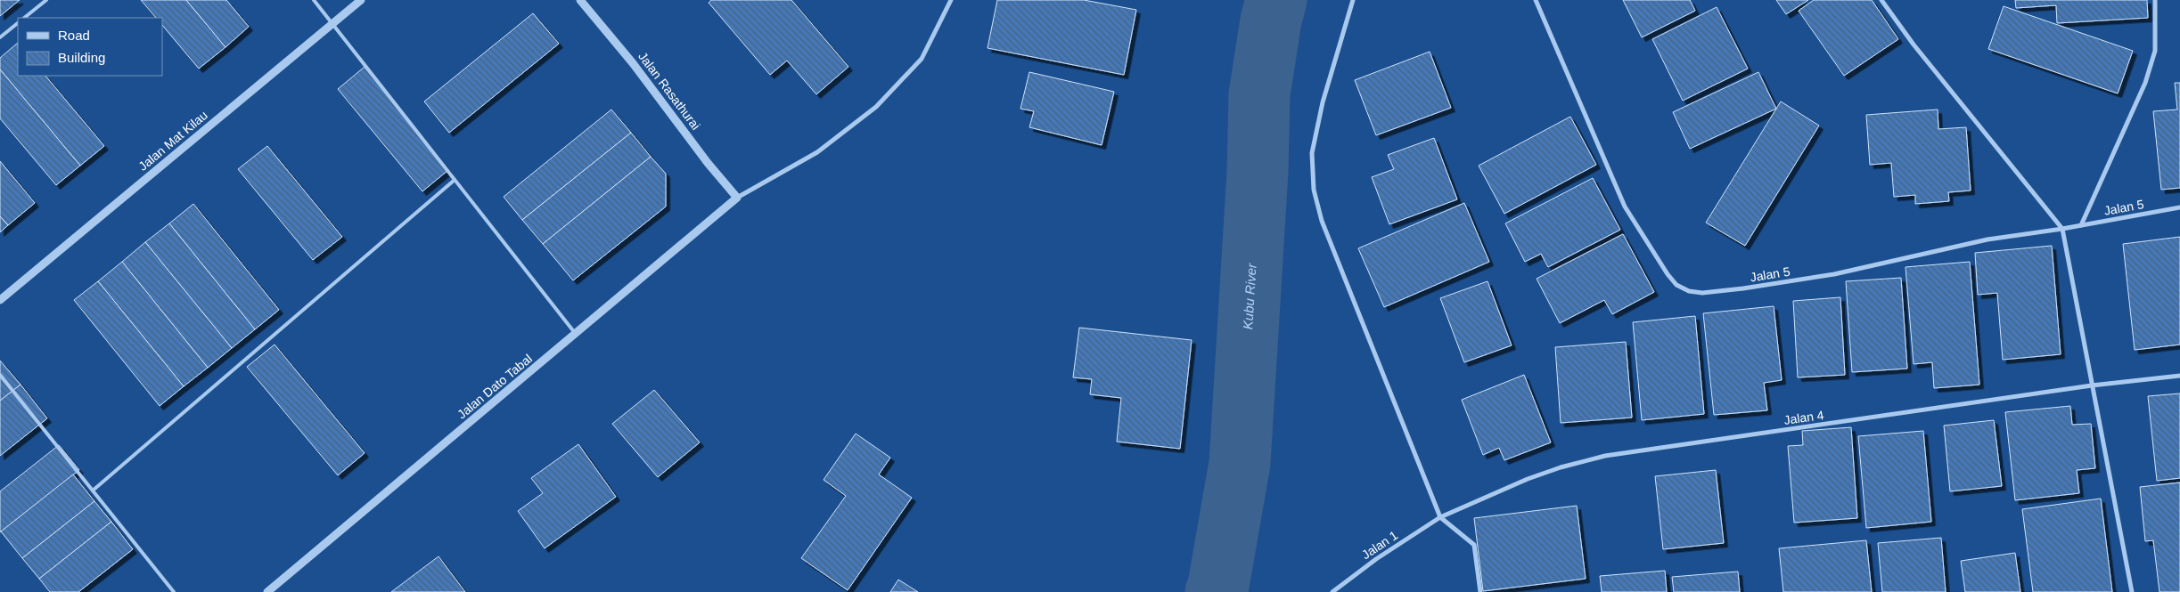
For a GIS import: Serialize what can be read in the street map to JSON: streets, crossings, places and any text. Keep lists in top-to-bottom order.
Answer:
{
  "streets": {
    "street": [
      "Jalan Rasathurai",
      "Jalan Mat Kilau",
      "Jalan 5",
      "Jalan Dato Tabal",
      "Jalan 4",
      "Jalan 1"
    ]
  },
  "crossings": [
    ["Jalan Rasathurai", "Jalan Dato Tabal"],
    ["Jalan 4", "Jalan 1"]
  ],
  "water": ["Kubu River"],
  "legend": ["Road", "Building"]
}
